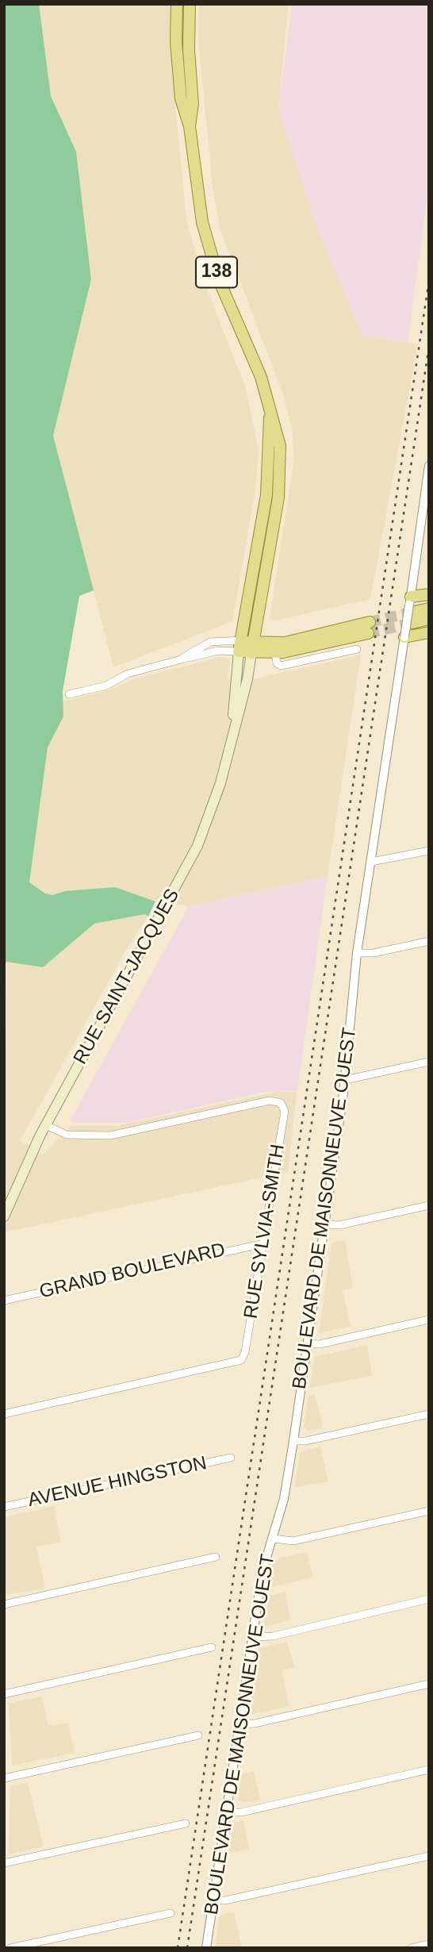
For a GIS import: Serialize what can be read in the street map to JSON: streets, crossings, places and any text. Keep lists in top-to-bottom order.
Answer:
{
  "streets": {
    "main road": ["138", "RUE SAINT-JACQUES"],
    "street": [
      "BOULEVARD DE MAISONNEUVE OUEST",
      "RUE SYLVIA-SMITH",
      "GRAND BOULEVARD",
      "AVENUE HINGSTON"
    ]
  },
  "crossings": [
    ["RUE SAINT-JACQUES", "RUE SYLVIA-SMITH"],
    ["RUE SYLVIA-SMITH", "GRAND BOULEVARD"]
  ]
}
